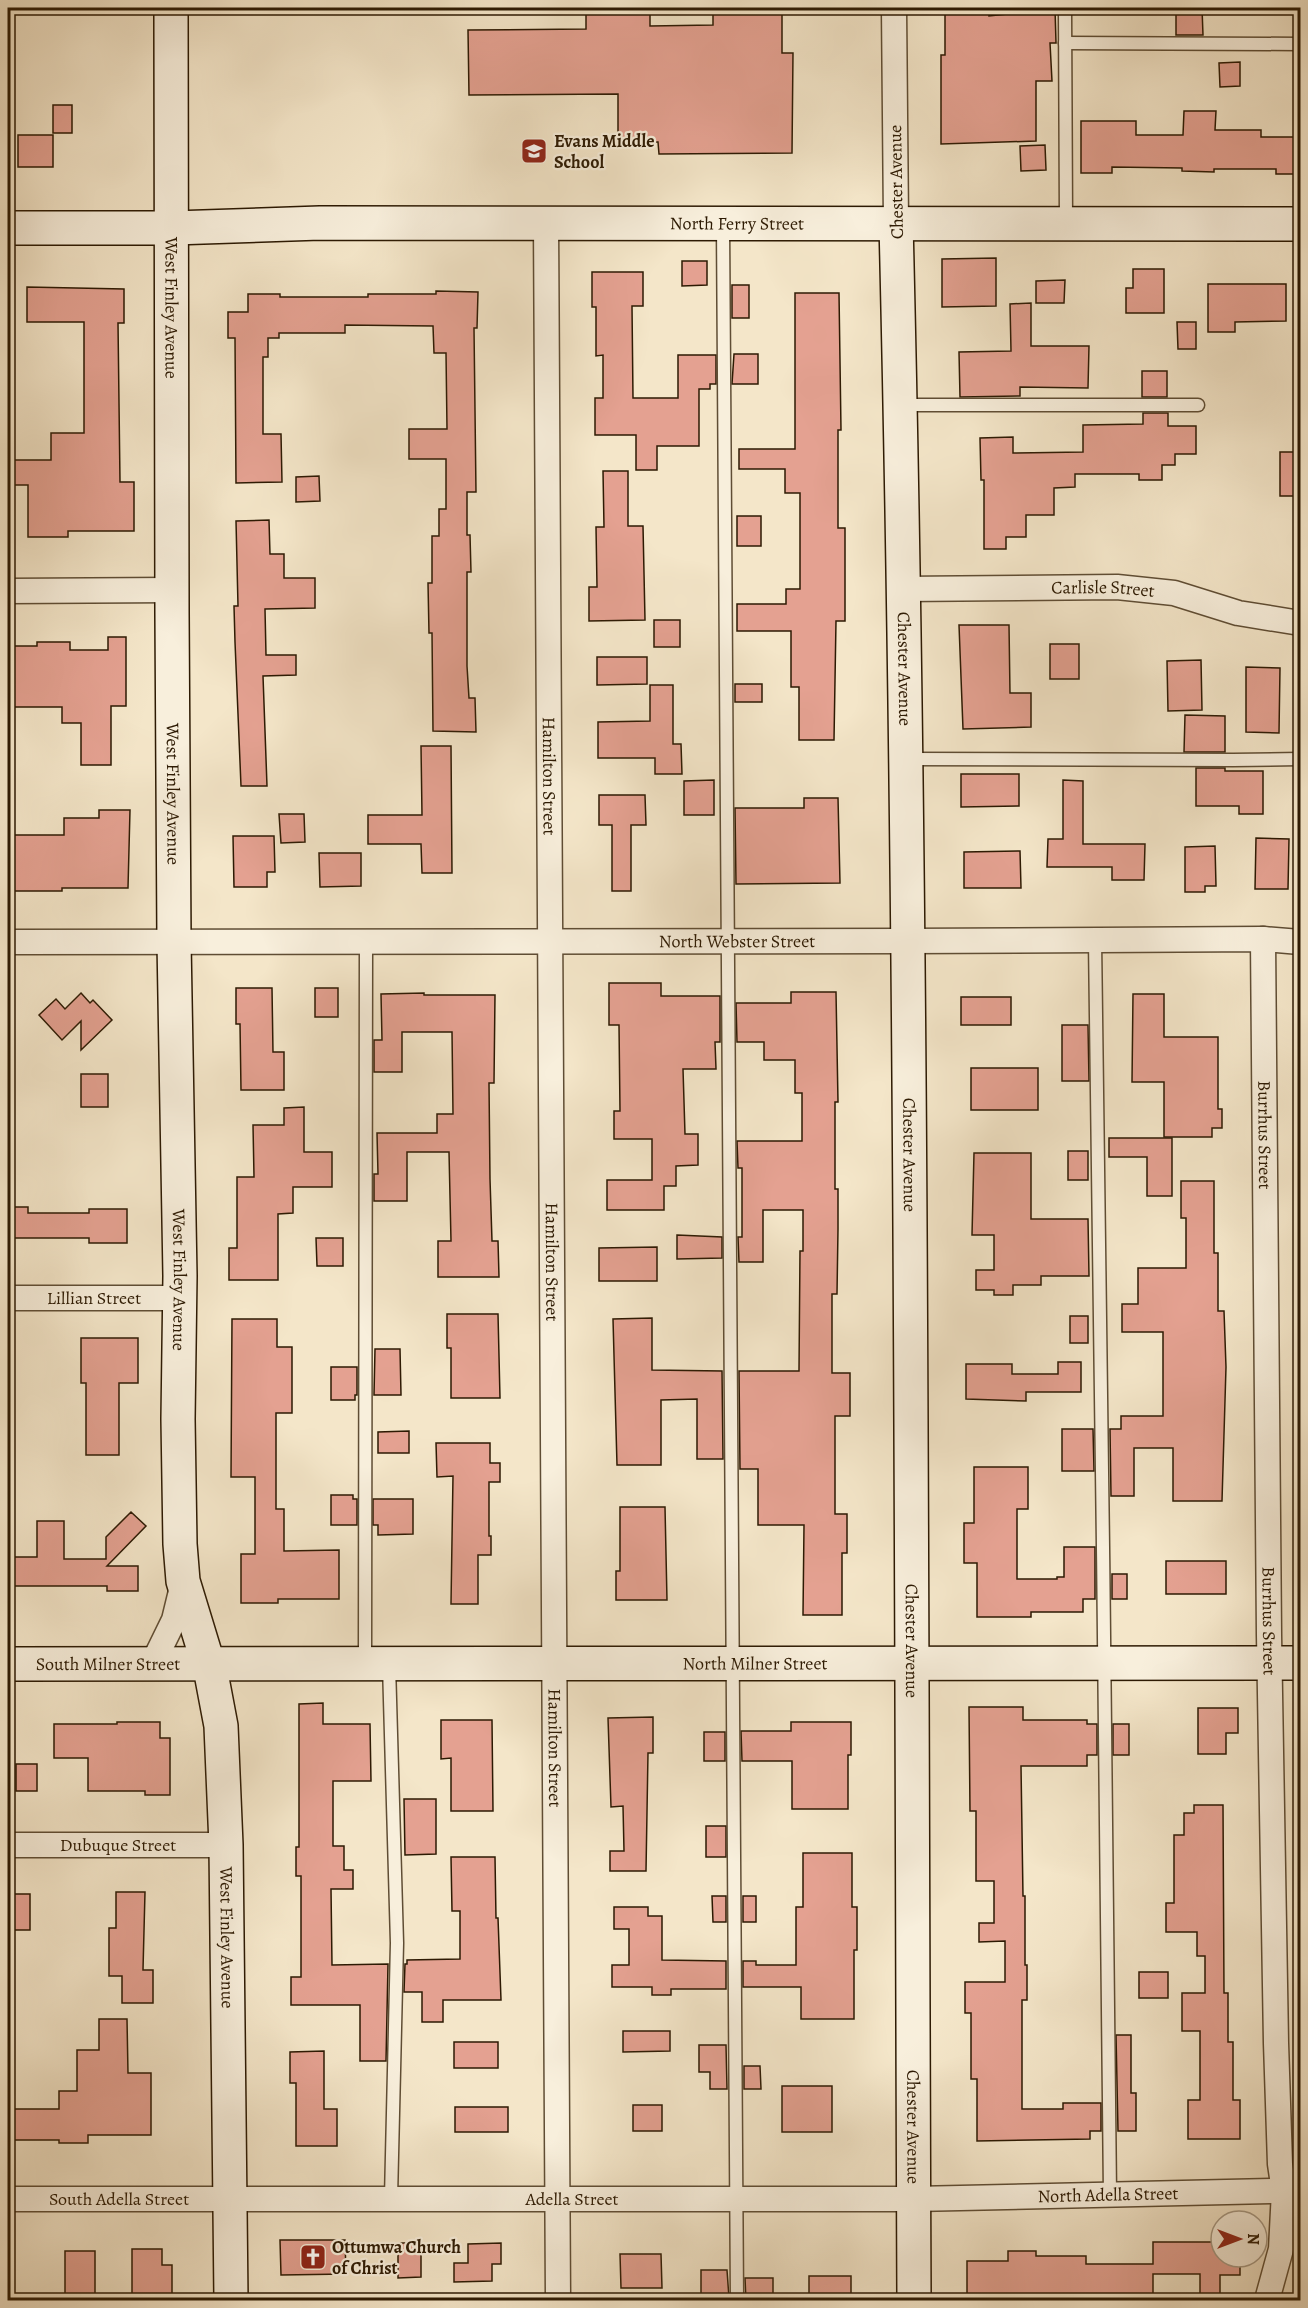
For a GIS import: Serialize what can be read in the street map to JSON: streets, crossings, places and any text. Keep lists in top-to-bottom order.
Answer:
{
  "streets": {
    "main road": [
      "Chester Avenue",
      "North Ferry Street",
      "West Finley Avenue",
      "North Milner Street",
      "South Milner Street"
    ],
    "street": [
      "Carlisle Street",
      "Hamilton Street",
      "North Webster Street",
      "Burrhus Street",
      "Lillian Street",
      "Dubuque Street",
      "North Adella Street",
      "South Adella Street",
      "Adella Street"
    ]
  },
  "crossings": [
    ["Chester Avenue", "North Ferry Street"],
    ["Chester Avenue", "Carlisle Street"],
    ["Chester Avenue", "North Webster Street"],
    ["Chester Avenue", "North Milner Street"],
    ["Chester Avenue", "North Adella Street"],
    ["Chester Avenue", "Adella Street"],
    ["North Ferry Street", "West Finley Avenue"],
    ["North Ferry Street", "Hamilton Street"],
    ["West Finley Avenue", "North Webster Street"],
    ["West Finley Avenue", "Lillian Street"],
    ["West Finley Avenue", "North Milner Street"],
    ["West Finley Avenue", "South Milner Street"],
    ["West Finley Avenue", "Dubuque Street"],
    ["West Finley Avenue", "South Adella Street"],
    ["West Finley Avenue", "Adella Street"],
    ["Hamilton Street", "North Webster Street"],
    ["Hamilton Street", "North Milner Street"],
    ["Hamilton Street", "Adella Street"],
    ["North Webster Street", "Burrhus Street"],
    ["Burrhus Street", "North Milner Street"],
    ["Burrhus Street", "North Adella Street"],
    ["North Milner Street", "South Milner Street"],
    ["North Adella Street", "Adella Street"],
    ["South Adella Street", "Adella Street"]
  ],
  "places": {
    "school or university": ["Evans Middle School"],
    "church": ["Ottumwa Church of Christ"]
  },
  "north": "right"
}
